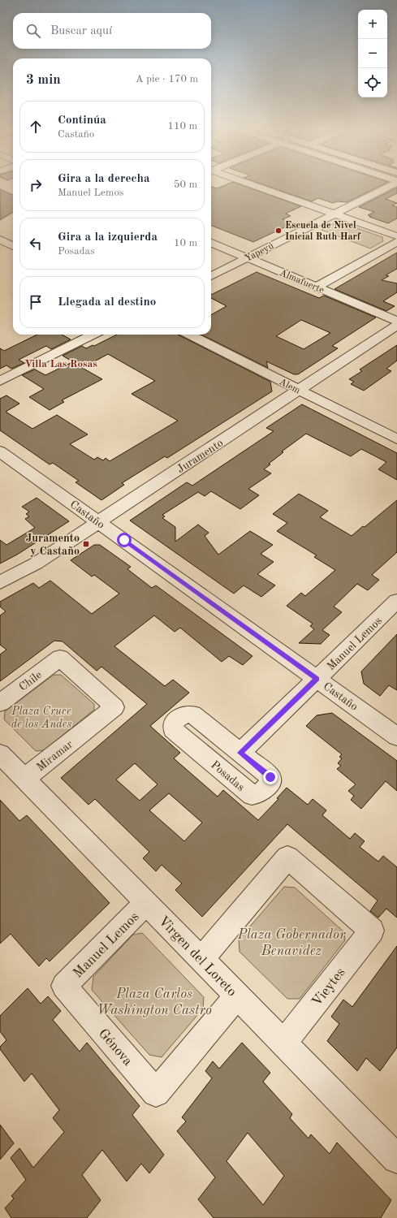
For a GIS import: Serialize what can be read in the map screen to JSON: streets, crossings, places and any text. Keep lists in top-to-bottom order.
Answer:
{
  "streets": {
    "street": [
      "Yapeyú",
      "Almafuerte",
      "Alem",
      "Juramento",
      "Castaño",
      "Manuel Lemos",
      "Chile",
      "Miramar",
      "Virgen del Loreto",
      "Vieytes",
      "Génova"
    ]
  },
  "crossings": [
    ["Yapeyú", "Almafuerte"],
    ["Alem", "Juramento"],
    ["Juramento", "Castaño"],
    ["Castaño", "Manuel Lemos"],
    ["Manuel Lemos", "Virgen del Loreto"],
    ["Manuel Lemos", "Génova"],
    ["Chile", "Miramar"],
    ["Miramar", "Virgen del Loreto"],
    ["Virgen del Loreto", "Vieytes"],
    ["Virgen del Loreto", "Génova"]
  ],
  "districts": ["Villa Las Rosas"],
  "parks": ["Plaza Cruce de los Andes", "Plaza Gobernador Benavidez", "Plaza Carlos Washington Castro"],
  "places": {
    "other": ["Escuela de Nivel Inicial Ruth Harf"],
    "transit": ["Juramento y Castaño"]
  },
  "page": {
    "map_buttons": ["+", "−"],
    "search": "Buscar aquí",
    "heading": ["3 min", "A pie · 170 m"],
    "list": [
      ["Continúa", "Castaño", "110 m"],
      ["Gira a la derecha", "Manuel Lemos", "50 m"],
      ["Gira a la izquierda", "Posadas", "10 m"],
      "Llegada al destino"
    ]
  }
}
